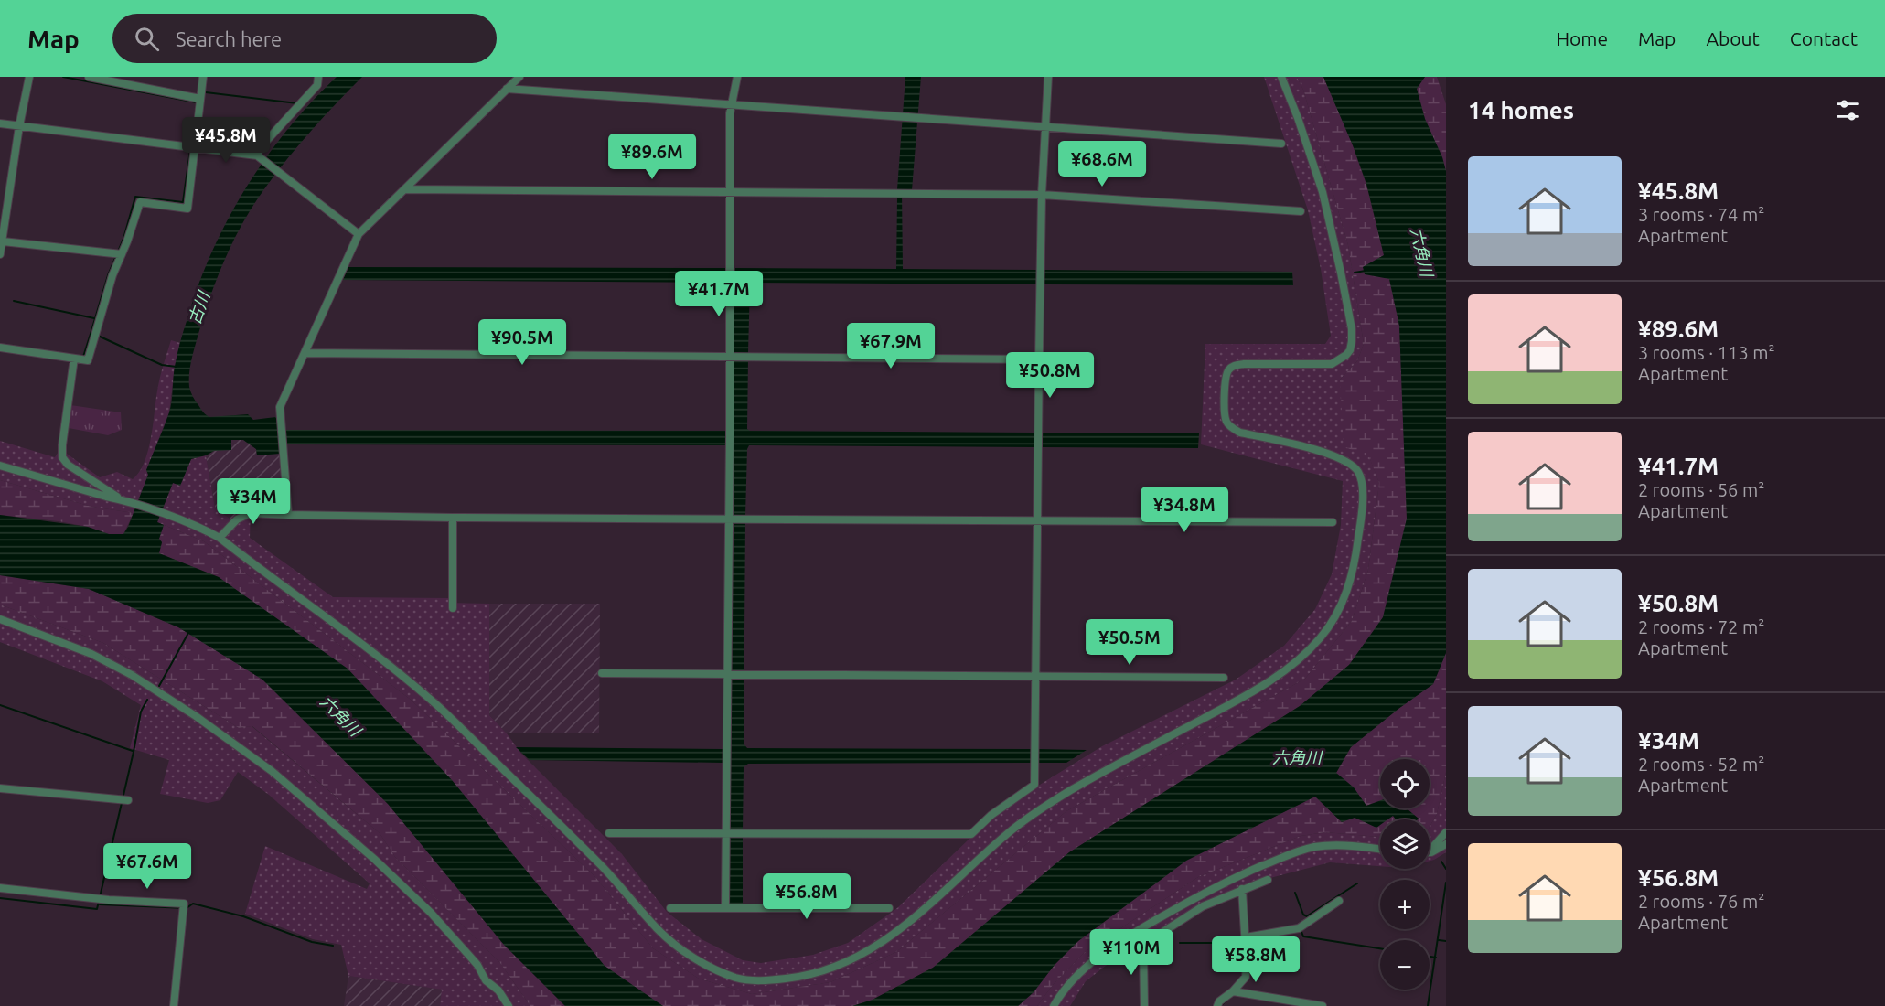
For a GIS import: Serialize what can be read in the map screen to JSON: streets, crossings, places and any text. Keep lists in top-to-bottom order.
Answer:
{
  "water": ["六角川", "古川"],
  "page": {
    "header": "Map",
    "search": "Search here",
    "nav": [
      "Home",
      "Map",
      "About",
      "Contact"
    ],
    "heading": "14 homes",
    "price": [
      "¥45.8M",
      "¥89.6M",
      "¥68.6M",
      "¥41.7M",
      "¥90.5M",
      "¥67.9M",
      "¥50.8M",
      "¥34M",
      "¥34.8M",
      "¥50.5M",
      "¥67.6M",
      "¥56.8M",
      "¥110M",
      "¥58.8M"
    ],
    "list": [
      {
        "name": "¥45.8M",
        "note": "3 rooms · 74 m² · Apartment"
      },
      {
        "name": "¥89.6M",
        "note": "3 rooms · 113 m² · Apartment"
      },
      {
        "name": "¥41.7M",
        "note": "2 rooms · 56 m² · Apartment"
      },
      {
        "name": "¥50.8M",
        "note": "2 rooms · 72 m² · Apartment"
      },
      {
        "name": "¥34M",
        "note": "2 rooms · 52 m² · Apartment"
      },
      {
        "name": "¥56.8M",
        "note": "2 rooms · 76 m² · Apartment"
      }
    ],
    "map_buttons": ["+", "−"]
  }
}
